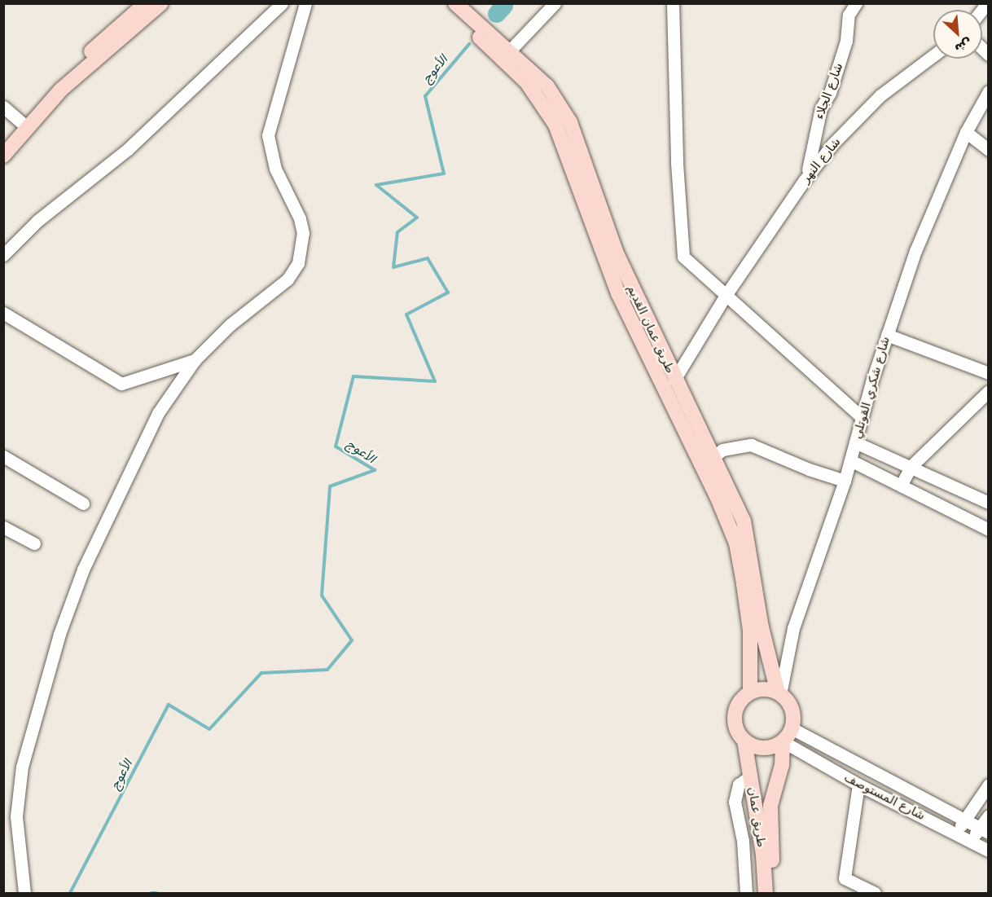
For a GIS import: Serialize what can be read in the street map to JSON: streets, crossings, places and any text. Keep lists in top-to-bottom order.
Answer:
{
  "streets": {
    "main road": ["طريق عمان القديم", "طريق عمان"],
    "street": [
      "شارع الجلاء",
      "شارع النهر",
      "شارع شكري القوتلي",
      "شارع المستوصف"
    ]
  },
  "crossings": [
    ["شارع الجلاء", "شارع النهر"],
    ["شارع النهر", "طريق عمان القديم"],
    ["طريق عمان القديم", "شارع شكري القوتلي"],
    ["طريق عمان القديم", "شارع المستوصف"],
    ["طريق عمان القديم", "طريق عمان"],
    ["شارع شكري القوتلي", "شارع المستوصف"],
    ["شارع شكري القوتلي", "طريق عمان"],
    ["شارع المستوصف", "طريق عمان"]
  ],
  "water": ["الأعوج"],
  "north": "bottom right"
}
